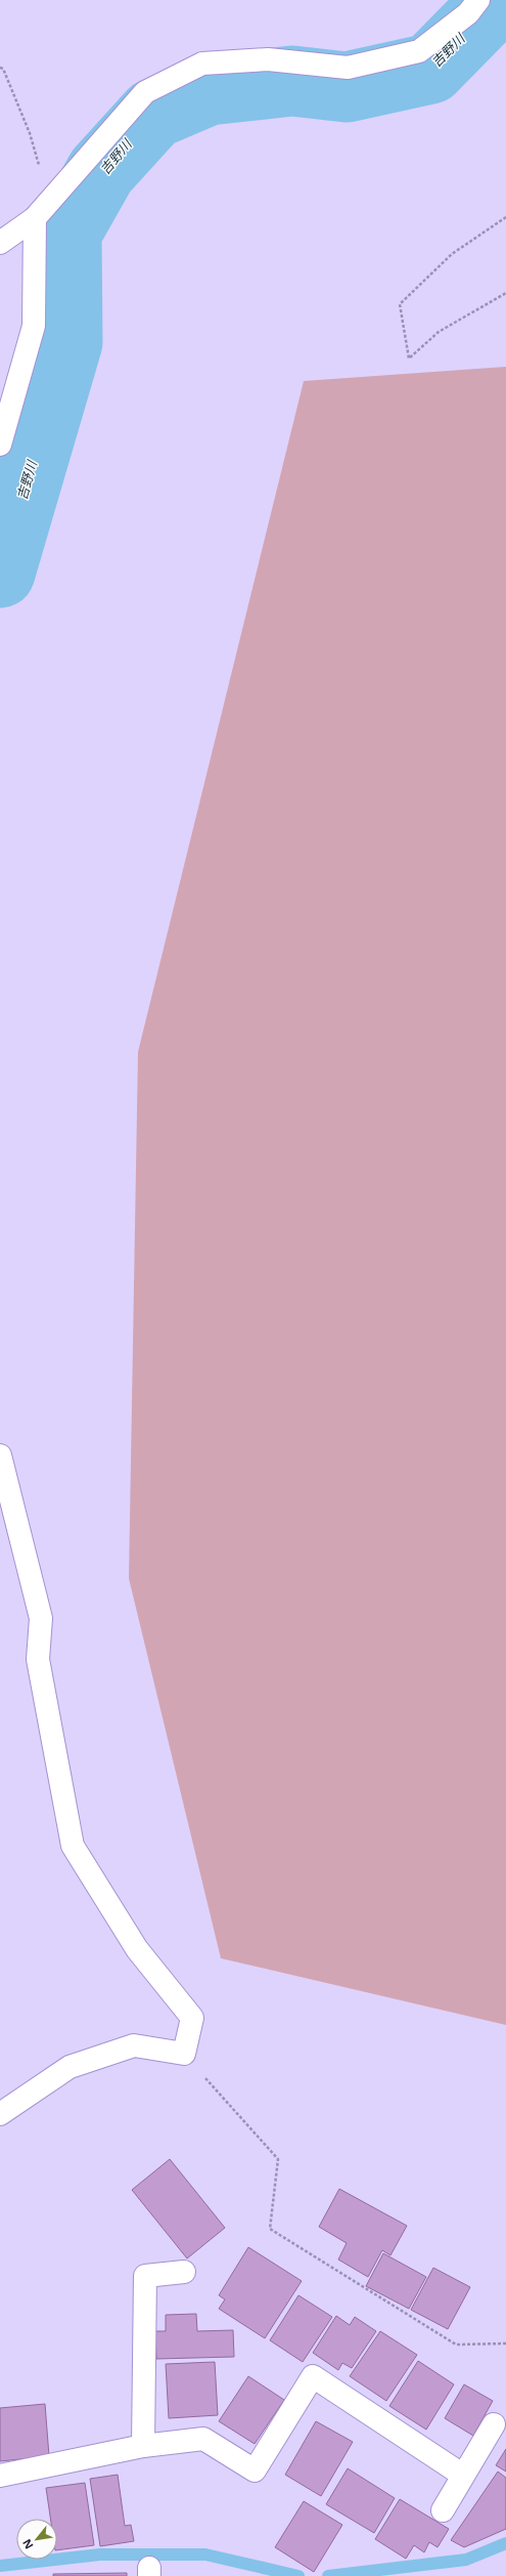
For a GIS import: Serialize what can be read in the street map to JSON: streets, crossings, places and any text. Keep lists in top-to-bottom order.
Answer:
{
  "water": ["吉野川"],
  "north": "bottom left"
}
